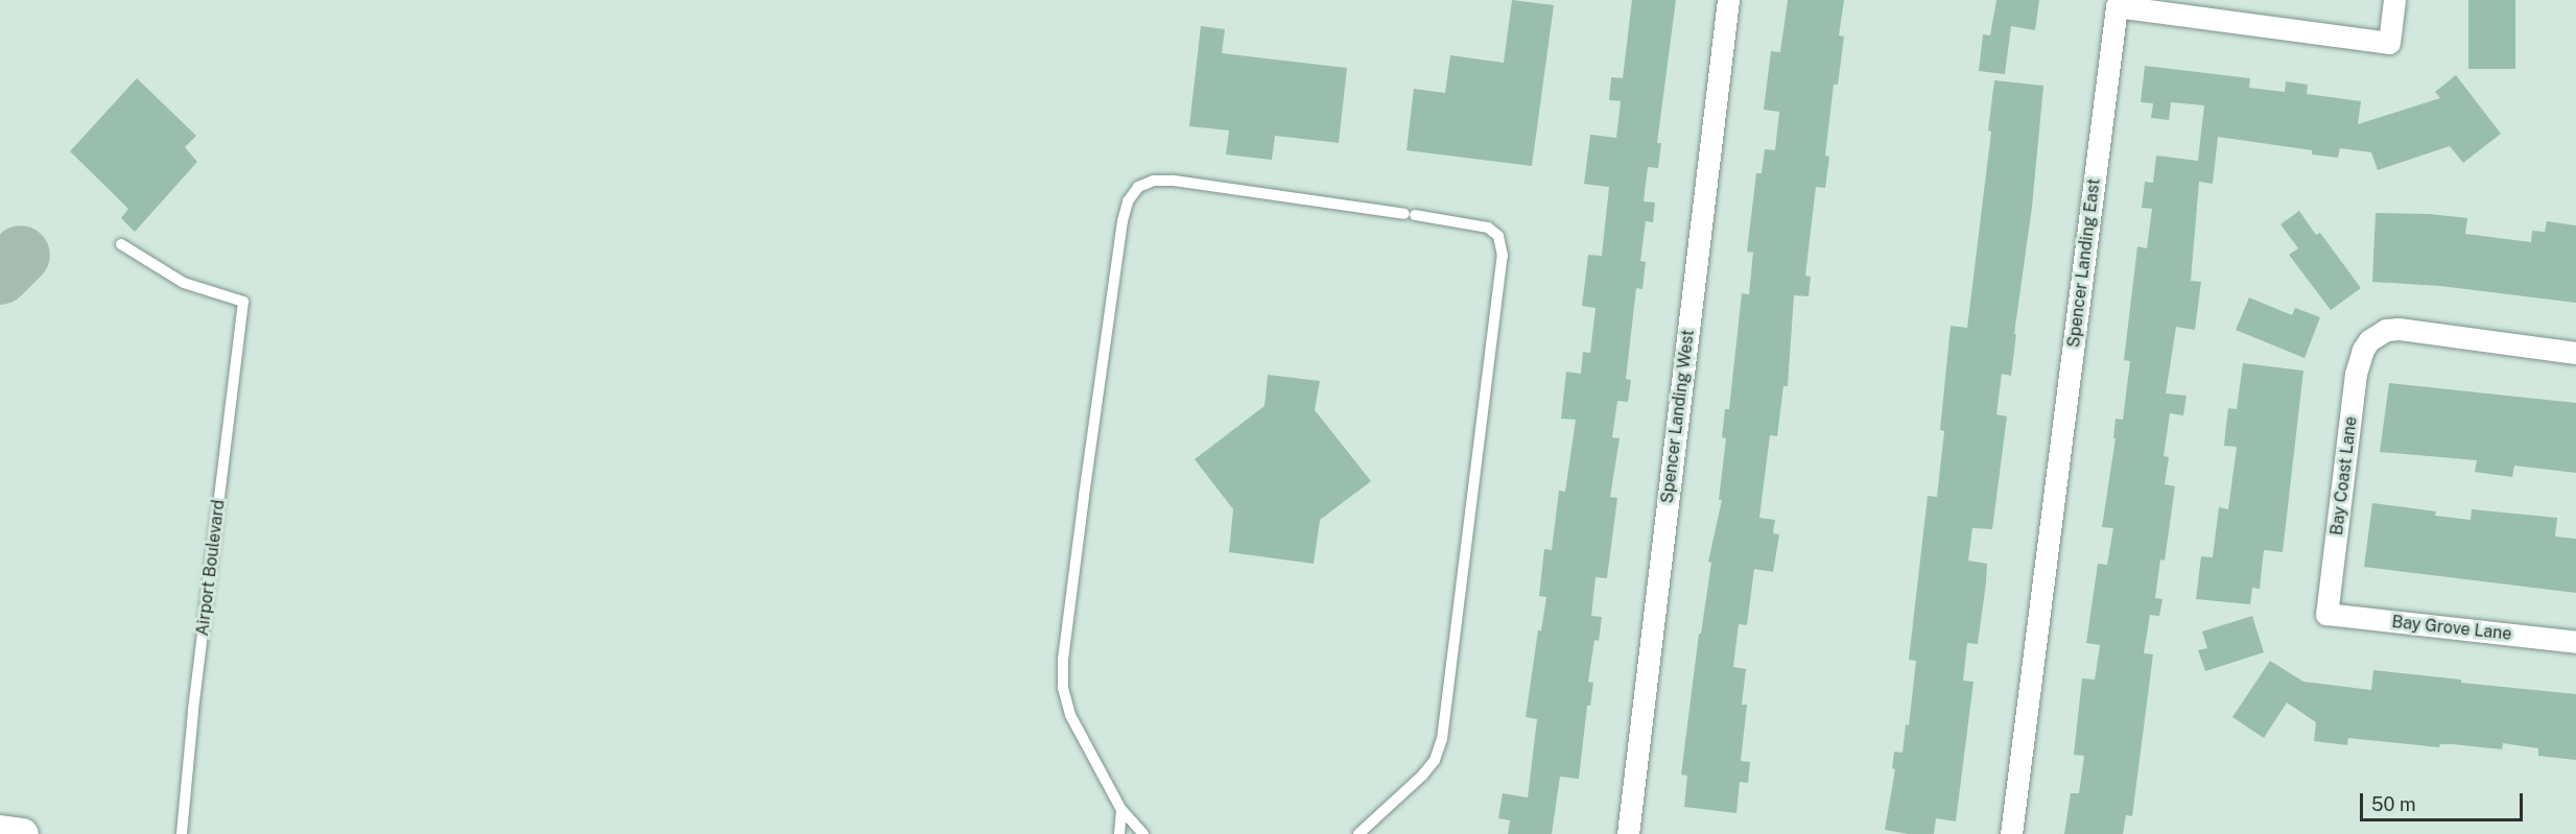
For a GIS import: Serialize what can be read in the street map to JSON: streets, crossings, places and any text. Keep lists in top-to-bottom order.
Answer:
{
  "streets": {
    "street": [
      "Spencer Landing East",
      "Spencer Landing West",
      "Bay Coast Lane",
      "Bay Grove Lane"
    ],
    "lane": ["Airport Boulevard"]
  },
  "crossings": [
    ["Bay Coast Lane", "Bay Grove Lane"]
  ],
  "scale_bar": "50 m"
}
